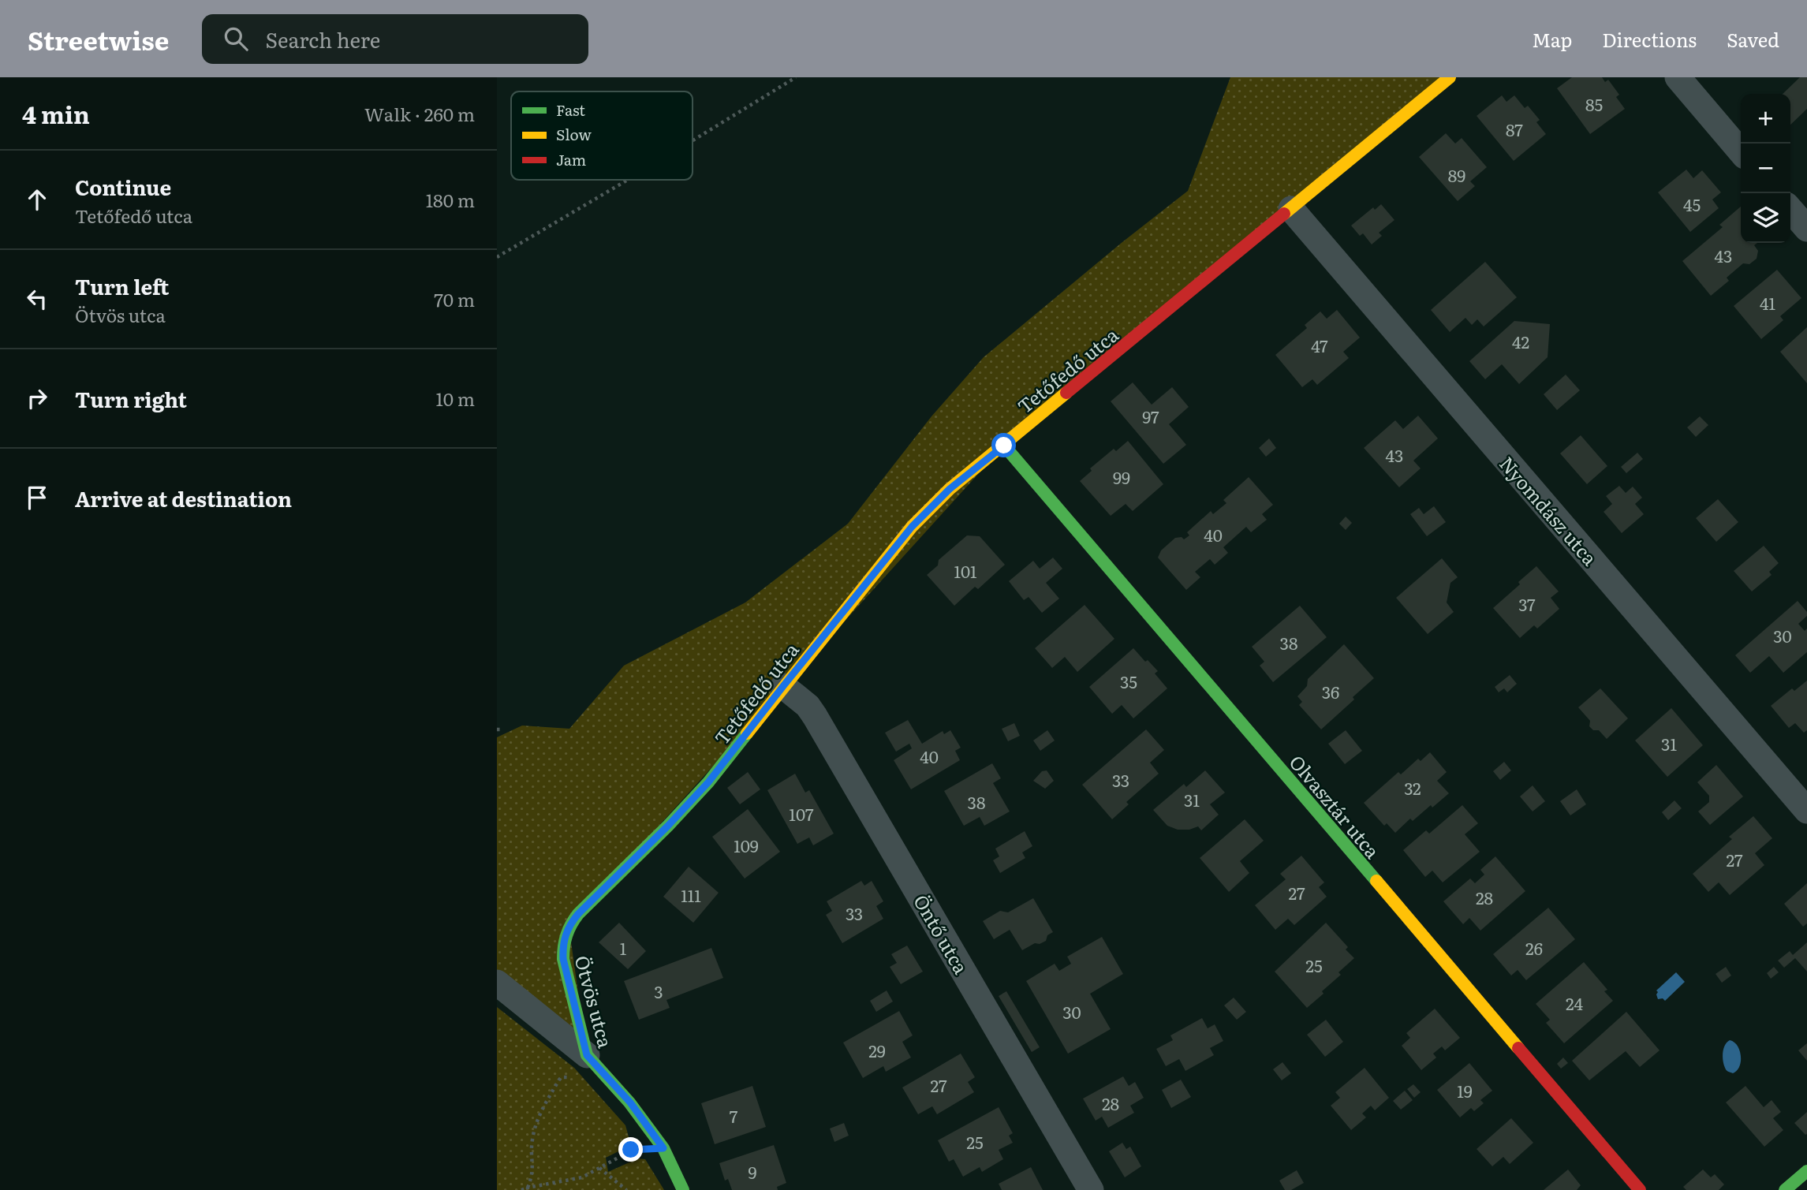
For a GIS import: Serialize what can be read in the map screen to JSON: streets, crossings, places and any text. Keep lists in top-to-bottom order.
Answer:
{
  "streets": {
    "street": [
      "Tetőfedő utca",
      "Nyomdász utca",
      "Olvasztár utca",
      "Öntő utca",
      "Ötvös utca"
    ]
  },
  "crossings": [
    ["Tetőfedő utca", "Nyomdász utca"],
    ["Tetőfedő utca", "Olvasztár utca"],
    ["Tetőfedő utca", "Öntő utca"],
    ["Tetőfedő utca", "Ötvös utca"]
  ],
  "house_numbers": [
    "85",
    "87",
    "89",
    "45",
    "43",
    "41",
    "42",
    "47",
    "97",
    "43",
    "99",
    "40",
    "101",
    "37",
    "30",
    "38",
    "35",
    "36",
    "31",
    "40",
    "33",
    "32",
    "31",
    "38",
    "107",
    "109",
    "27",
    "27",
    "111",
    "28",
    "33",
    "1",
    "26",
    "25",
    "3",
    "24",
    "30",
    "29",
    "27",
    "19",
    "28",
    "7",
    "25",
    "9"
  ],
  "legend": ["Fast", "Slow", "Jam"],
  "page": {
    "header": "Streetwise",
    "search": "Search here",
    "nav": ["Map", "Directions", "Saved"],
    "heading": ["4 min", "Walk · 260 m"],
    "map_buttons": ["+", "−"],
    "list": [
      ["Continue", "Tetőfedő utca", "180 m"],
      ["Turn left", "Ötvös utca", "70 m"],
      ["Turn right", "10 m"],
      "Arrive at destination"
    ]
  }
}
